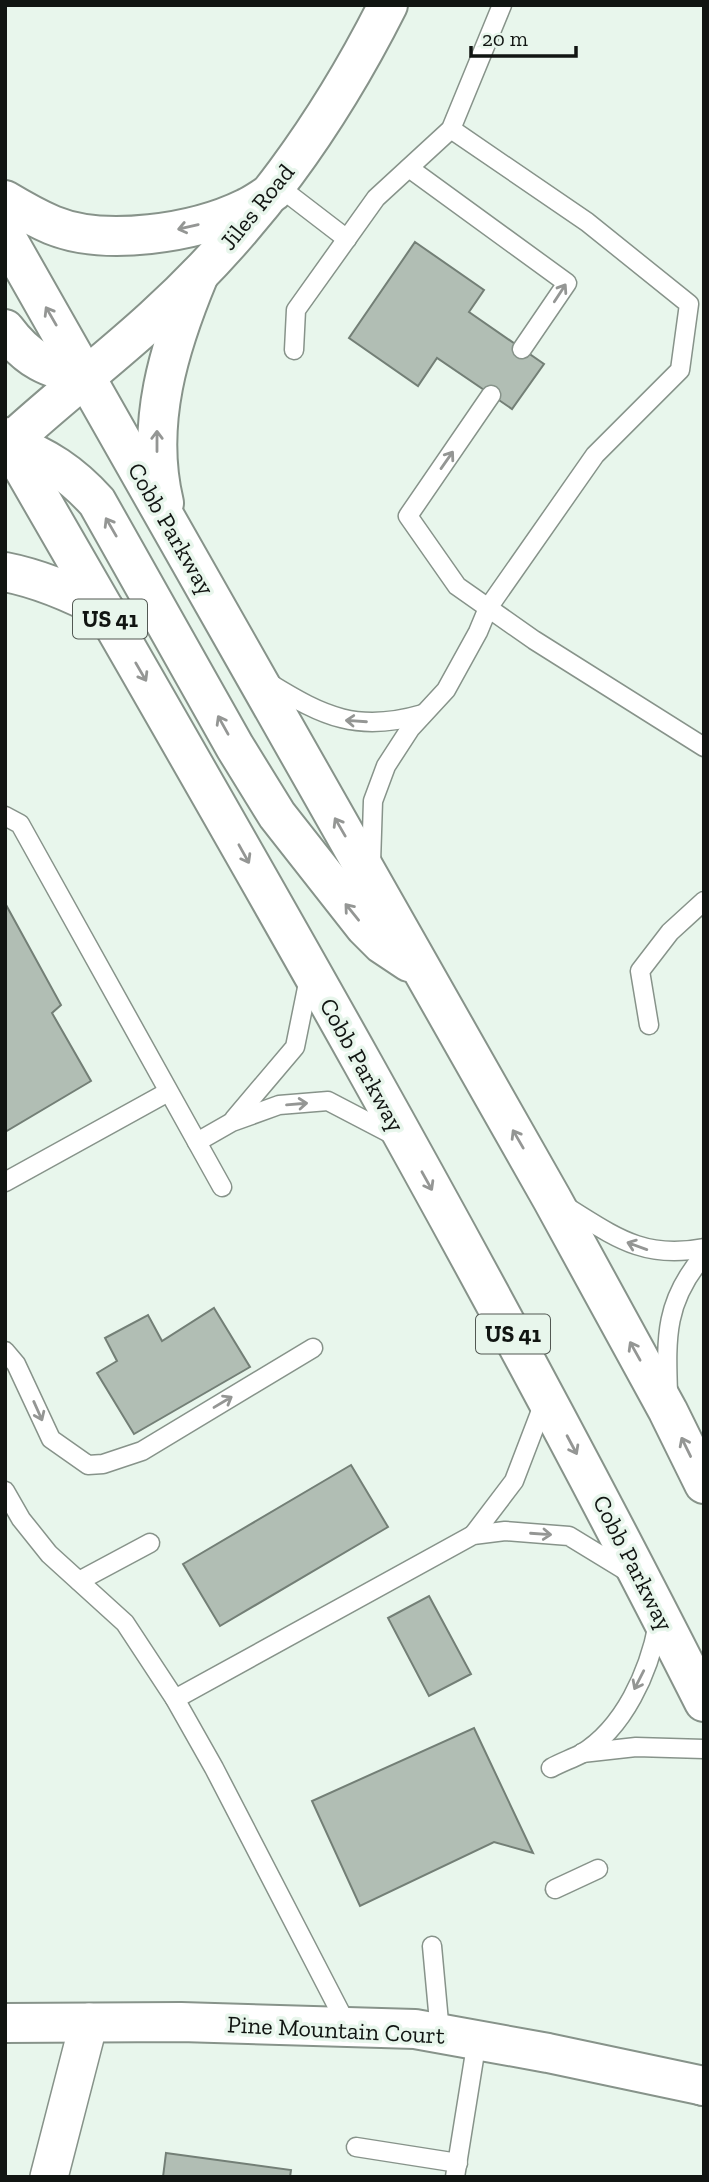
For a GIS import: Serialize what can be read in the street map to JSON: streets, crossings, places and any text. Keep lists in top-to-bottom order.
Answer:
{
  "streets": {
    "main road": [
      "Jiles Road",
      "Cobb Parkway",
      "US 41",
      "Pine Mountain Court"
    ]
  },
  "crossings": [
    ["Jiles Road", "Cobb Parkway"]
  ],
  "scale_bar": "20 m"
}
